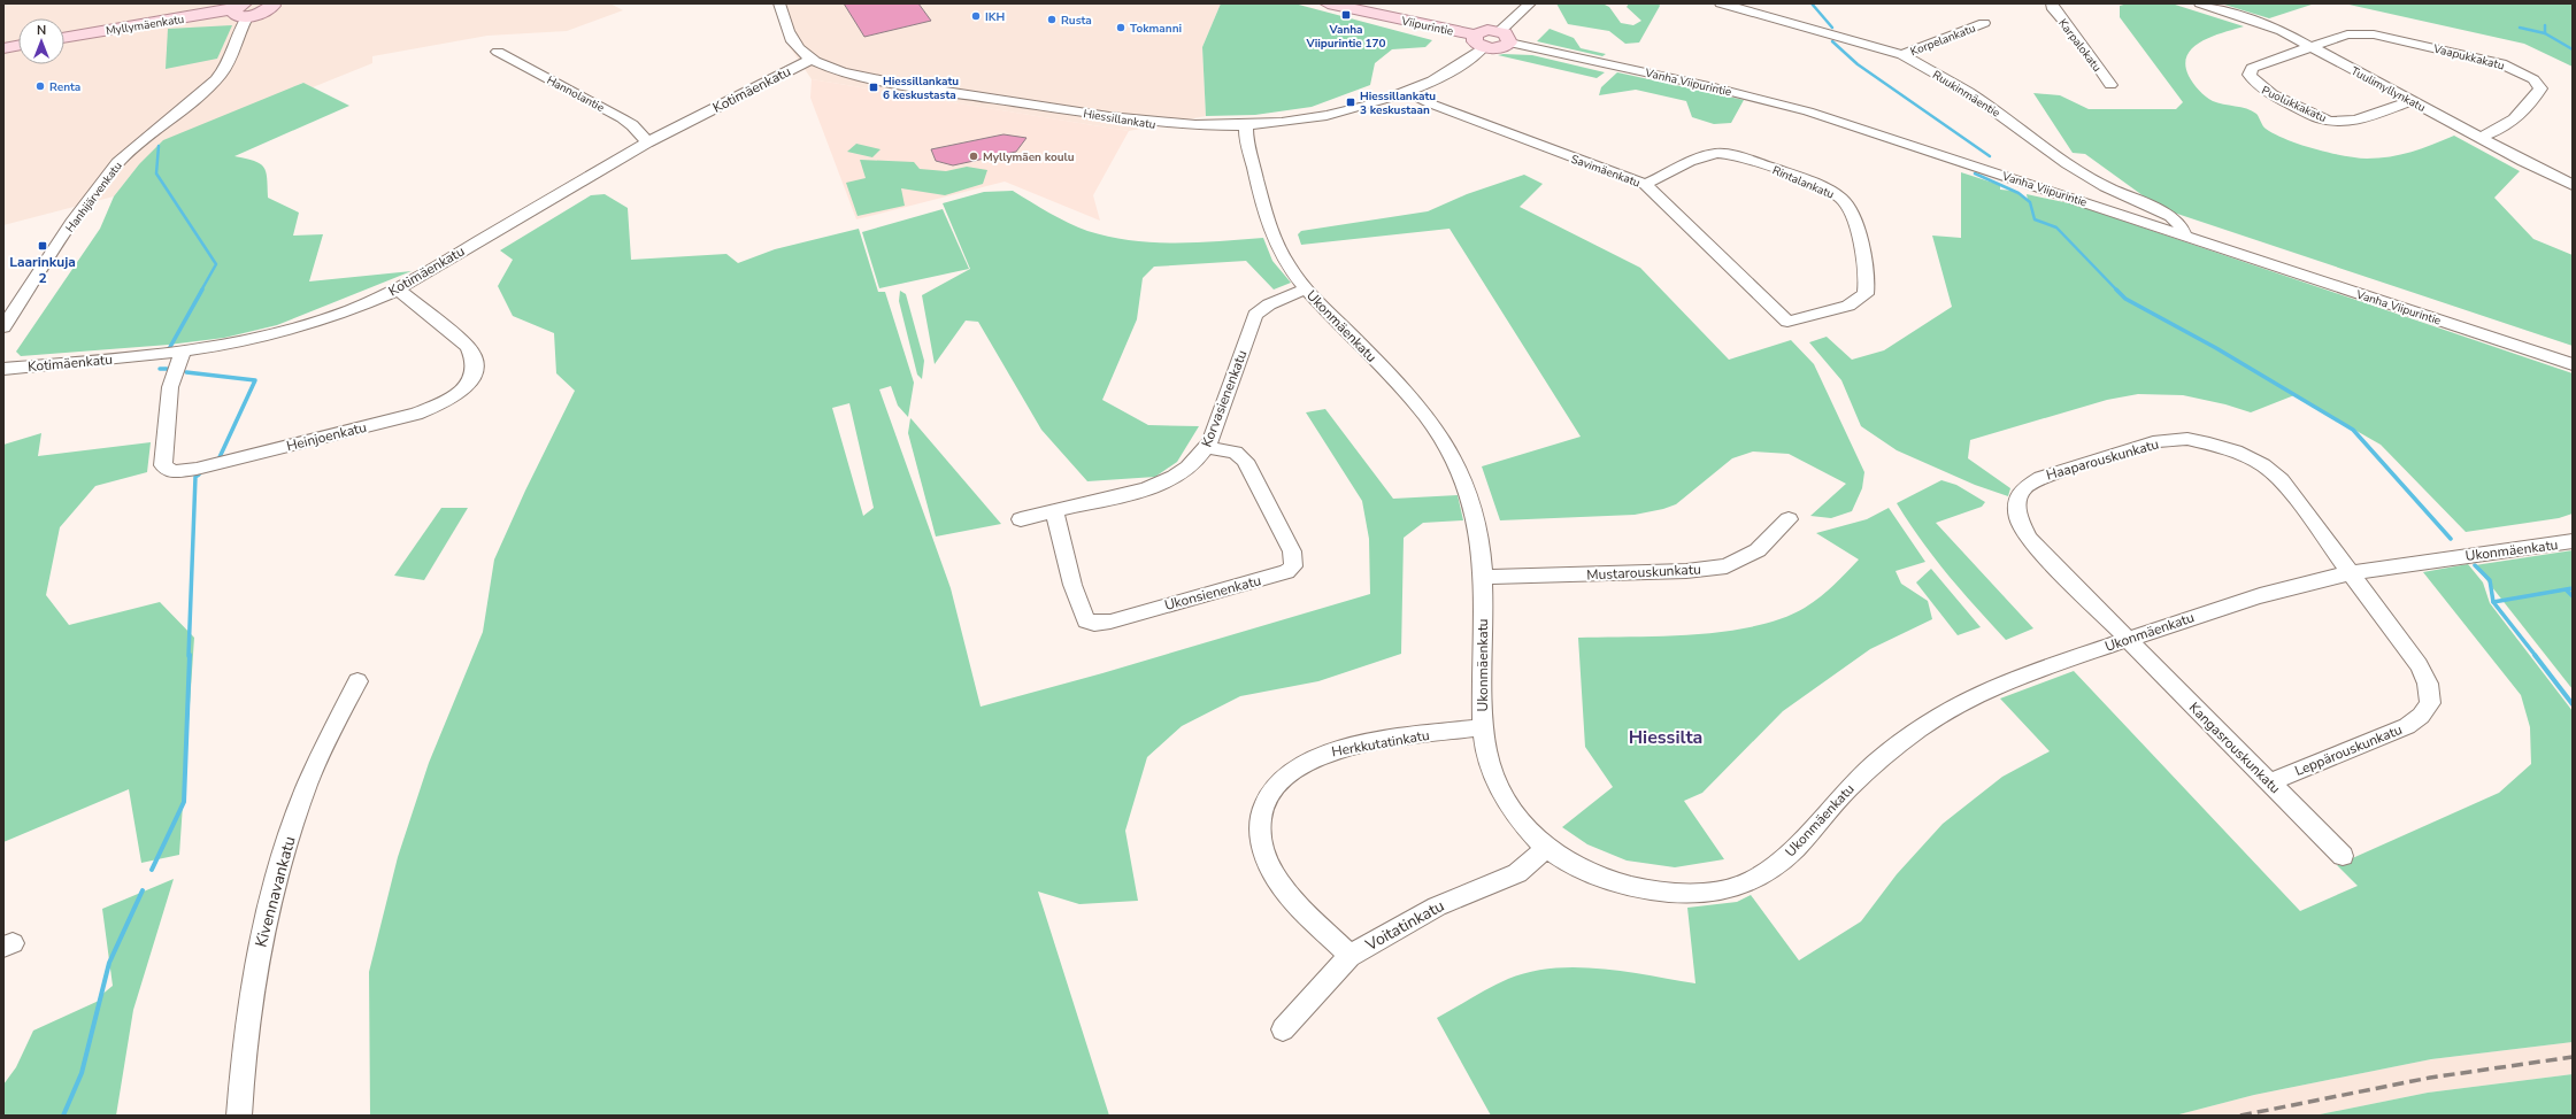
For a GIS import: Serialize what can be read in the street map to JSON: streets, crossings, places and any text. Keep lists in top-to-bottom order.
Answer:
{
  "streets": {
    "main road": ["Myllymäenkatu", "Viipurintie"],
    "street": [
      "Korpelankatu",
      "Karpalokatu",
      "Vaapukkakatu",
      "Vanha Viipurintie",
      "Tuulimyllynkatu",
      "Kotimäenkatu",
      "Hannolantie",
      "Ruukinmäentie",
      "Puolukkakatu",
      "Hiessillankatu",
      "Savimäenkatu",
      "Rintalankatu",
      "Hanhijärvenkatu",
      "Ukonmäenkatu",
      "Korvasienenkatu",
      "Heinjoenkatu",
      "Haaparouskunkatu",
      "Mustarouskunkatu",
      "Ukonsienenkatu",
      "Herkkutatinkatu",
      "Kangasrouskunkatu",
      "Leppärouskunkatu",
      "Kivennavankatu",
      "Voitatinkatu"
    ]
  },
  "crossings": [
    ["Myllymäenkatu", "Hanhijärvenkatu"],
    ["Viipurintie", "Hiessillankatu"],
    ["Korpelankatu", "Ruukinmäentie"],
    ["Vaapukkakatu", "Tuulimyllynkatu"],
    ["Vaapukkakatu", "Puolukkakatu"],
    ["Vanha Viipurintie", "Ruukinmäentie"],
    ["Tuulimyllynkatu", "Puolukkakatu"],
    ["Kotimäenkatu", "Hannolantie"],
    ["Kotimäenkatu", "Hiessillankatu"],
    ["Kotimäenkatu", "Heinjoenkatu"],
    ["Hiessillankatu", "Savimäenkatu"],
    ["Hiessillankatu", "Ukonmäenkatu"],
    ["Savimäenkatu", "Rintalankatu"],
    ["Ukonmäenkatu", "Korvasienenkatu"],
    ["Ukonmäenkatu", "Haaparouskunkatu"],
    ["Ukonmäenkatu", "Mustarouskunkatu"],
    ["Ukonmäenkatu", "Herkkutatinkatu"],
    ["Ukonmäenkatu", "Kangasrouskunkatu"],
    ["Ukonmäenkatu", "Leppärouskunkatu"],
    ["Ukonmäenkatu", "Voitatinkatu"],
    ["Korvasienenkatu", "Ukonsienenkatu"],
    ["Haaparouskunkatu", "Kangasrouskunkatu"],
    ["Haaparouskunkatu", "Leppärouskunkatu"],
    ["Herkkutatinkatu", "Voitatinkatu"],
    ["Kangasrouskunkatu", "Leppärouskunkatu"]
  ],
  "districts": ["Hiessilta"],
  "places": {
    "transit": [
      "Vanha Viipurintie 170",
      "Hiessillankatu 6 keskustasta",
      "Hiessillankatu 3 keskustaan",
      "Laarinkuja 2"
    ],
    "other": [
      "IKH",
      "Rusta",
      "Tokmanni",
      "Renta",
      "Myllymäen koulu"
    ]
  },
  "north": "top"
}
